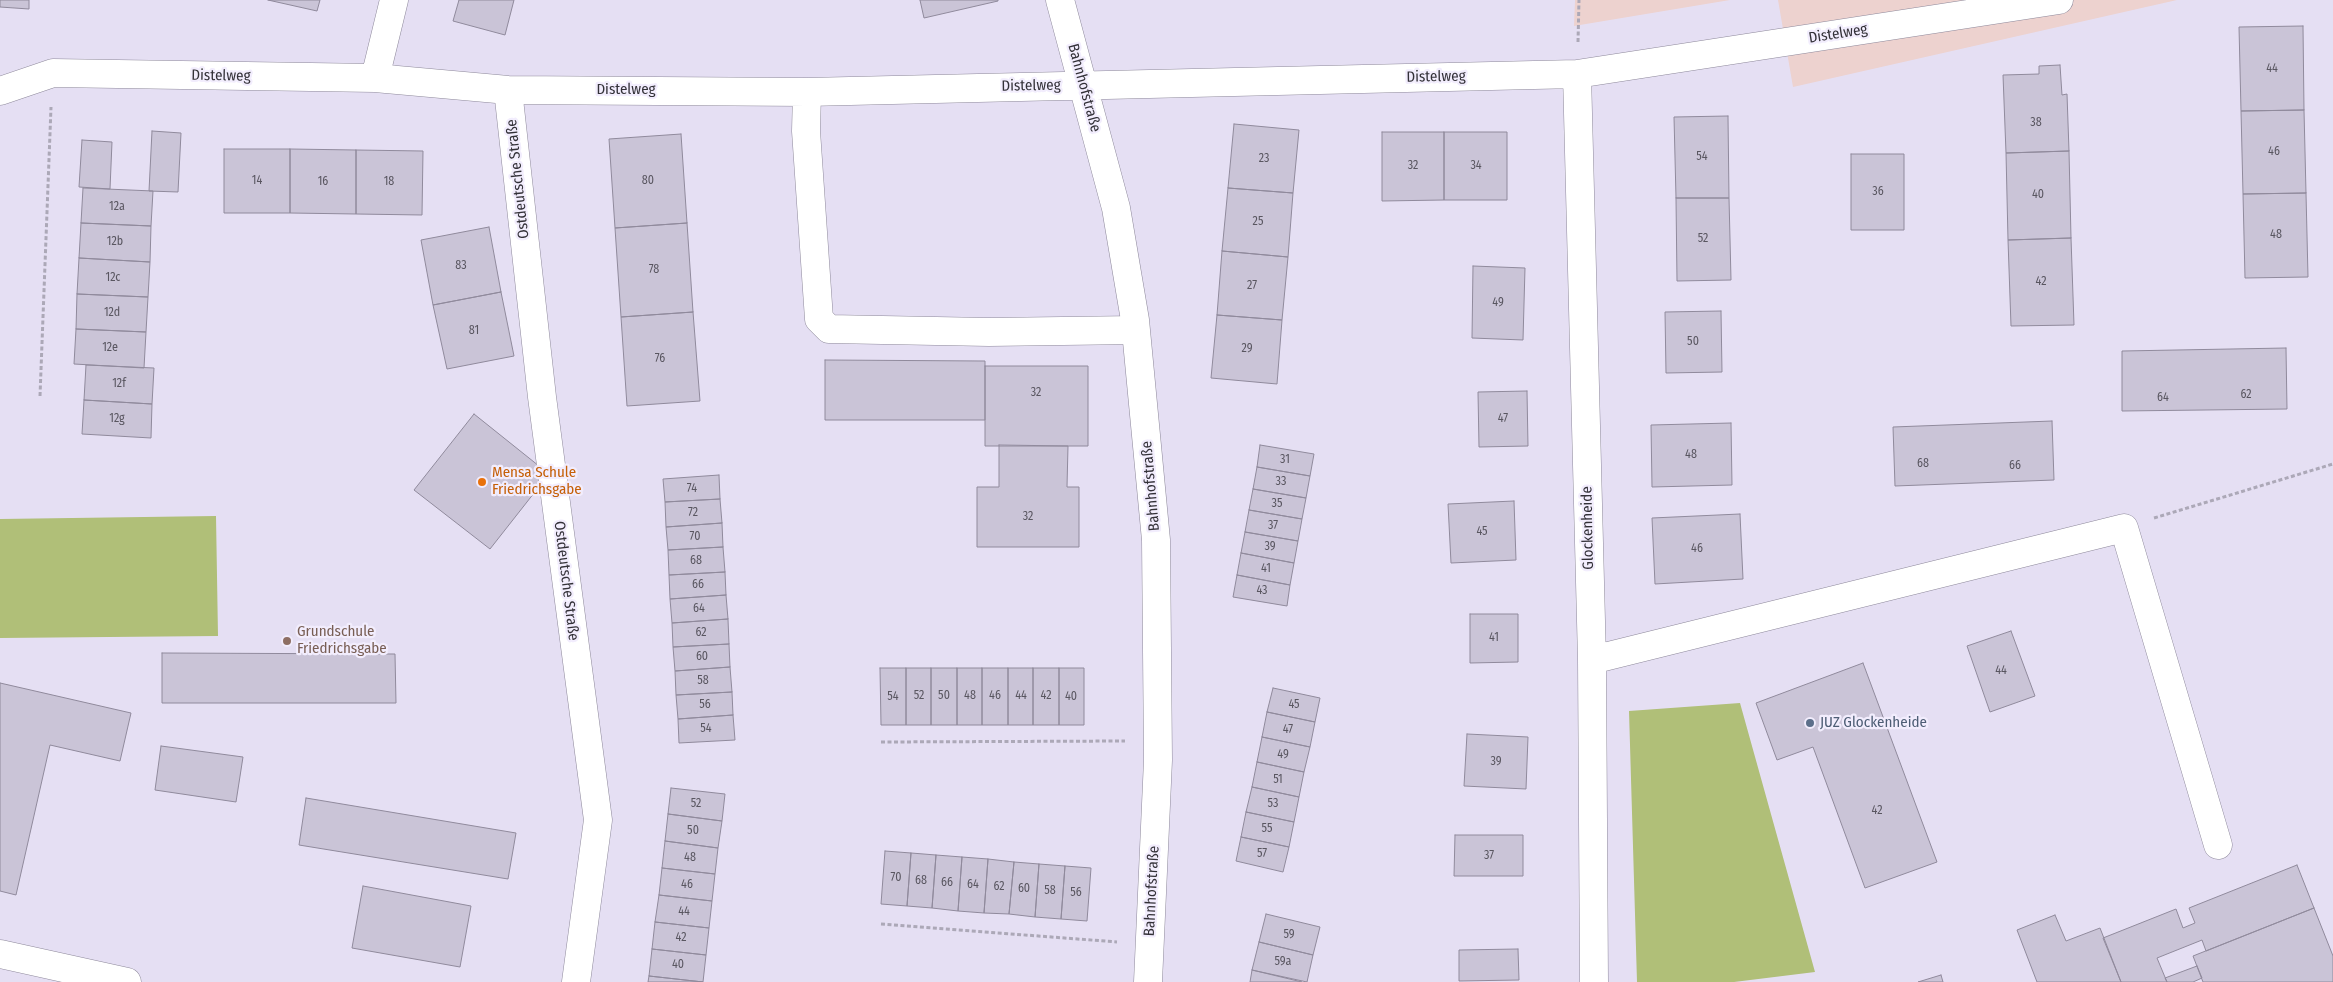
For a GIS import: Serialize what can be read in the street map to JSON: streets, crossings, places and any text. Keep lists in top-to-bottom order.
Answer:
{
  "streets": {
    "street": [
      "Distelweg",
      "Bahnhofstraße",
      "Ostdeutsche Straße",
      "Glockenheide"
    ]
  },
  "crossings": [
    ["Distelweg", "Bahnhofstraße"],
    ["Distelweg", "Ostdeutsche Straße"],
    ["Distelweg", "Glockenheide"]
  ],
  "places": ["Mensa Schule Friedrichsgabe", "Grundschule Friedrichsgabe", "JUZ Glockenheide"],
  "house_numbers": [
    "44",
    "38",
    "46",
    "54",
    "23",
    "32",
    "34",
    "14",
    "80",
    "16",
    "18",
    "36",
    "40",
    "12a",
    "25",
    "48",
    "52",
    "12b",
    "83",
    "78",
    "12c",
    "42",
    "27",
    "49",
    "12d",
    "81",
    "50",
    "12e",
    "29",
    "76",
    "12f",
    "32",
    "62",
    "64",
    "12g",
    "47",
    "48",
    "31",
    "68",
    "66",
    "33",
    "74",
    "35",
    "72",
    "32",
    "37",
    "45",
    "70",
    "39",
    "46",
    "68",
    "41",
    "66",
    "43",
    "64",
    "62",
    "41",
    "60",
    "44",
    "58",
    "52",
    "50",
    "48",
    "46",
    "44",
    "42",
    "54",
    "40",
    "56",
    "45",
    "54",
    "47",
    "49",
    "39",
    "51",
    "52",
    "53",
    "42",
    "55",
    "50",
    "57",
    "37",
    "48",
    "70",
    "68",
    "66",
    "46",
    "64",
    "62",
    "60",
    "58",
    "56",
    "44",
    "59",
    "42",
    "59a",
    "40"
  ]
}
